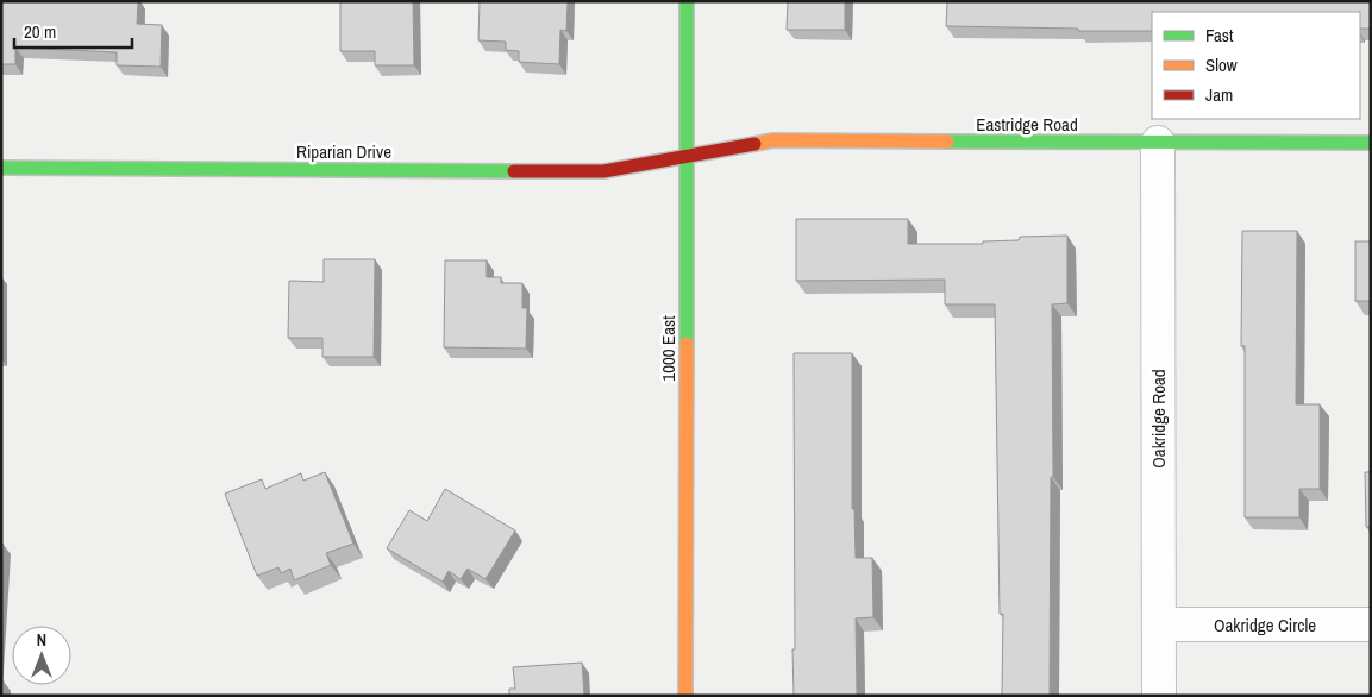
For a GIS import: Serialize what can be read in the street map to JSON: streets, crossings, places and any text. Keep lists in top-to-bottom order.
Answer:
{
  "streets": {
    "street": [
      "Eastridge Road",
      "Riparian Drive",
      "1000 East",
      "Oakridge Road",
      "Oakridge Circle"
    ]
  },
  "crossings": [
    ["Eastridge Road", "Riparian Drive"],
    ["Eastridge Road", "1000 East"],
    ["Eastridge Road", "Oakridge Road"],
    ["Riparian Drive", "1000 East"],
    ["Oakridge Road", "Oakridge Circle"]
  ],
  "legend": ["Fast", "Slow", "Jam"],
  "scale_bar": "20 m",
  "north": "top"
}
